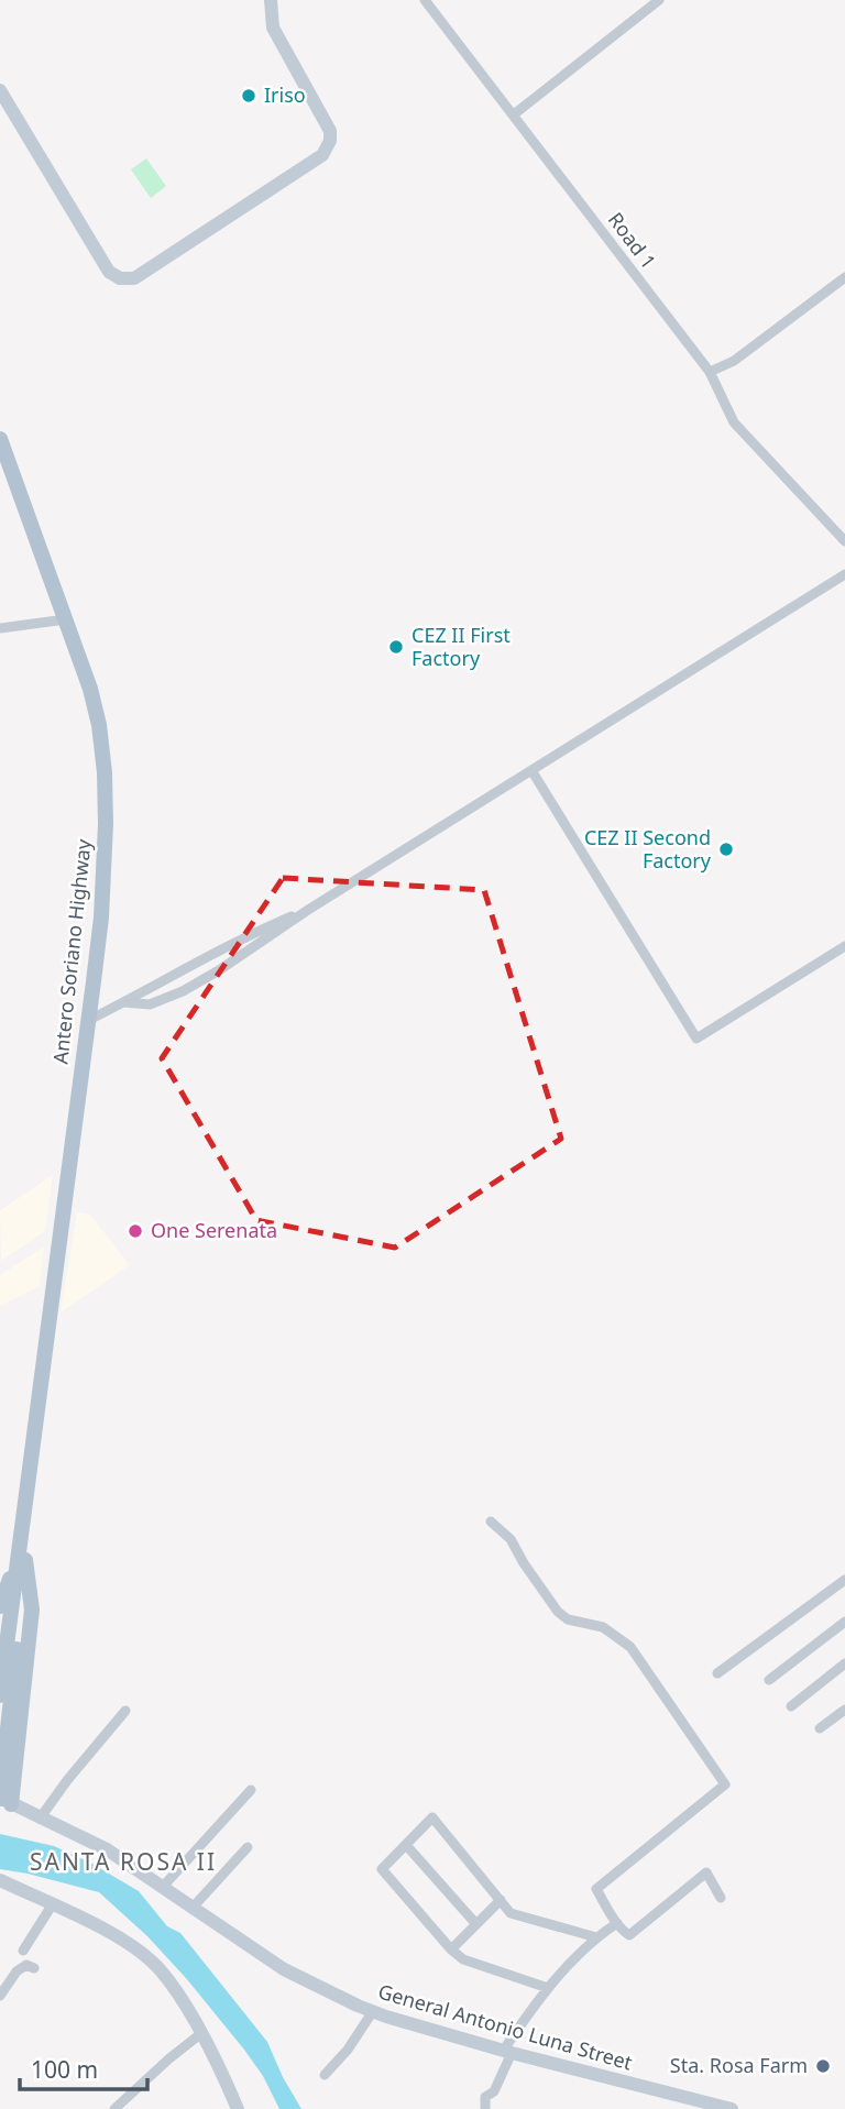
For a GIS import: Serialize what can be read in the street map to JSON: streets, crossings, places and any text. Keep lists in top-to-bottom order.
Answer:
{
  "streets": {
    "main road": ["Antero Soriano Highway"],
    "street": ["Road 1", "General Antonio Luna Street"]
  },
  "crossings": [
    ["Antero Soriano Highway", "General Antonio Luna Street"]
  ],
  "districts": ["SANTA ROSA II"],
  "places": [
    "Iriso",
    "CEZ II First Factory",
    "CEZ II Second Factory",
    "One Serenata",
    "Sta. Rosa Farm"
  ],
  "scale_bar": "100 m"
}
